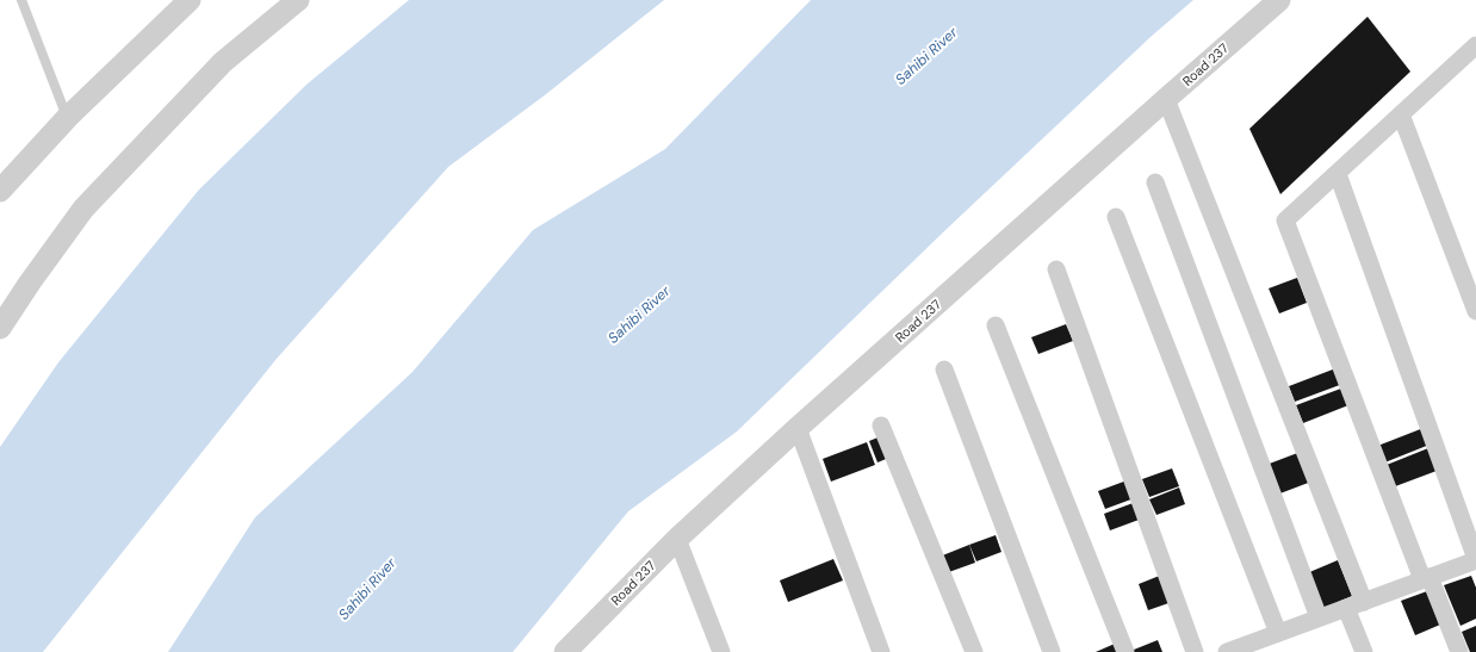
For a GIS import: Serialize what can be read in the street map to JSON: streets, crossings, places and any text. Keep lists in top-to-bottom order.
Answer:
{
  "streets": {
    "street": ["Road 237"]
  },
  "water": ["Sahibi River"]
}
